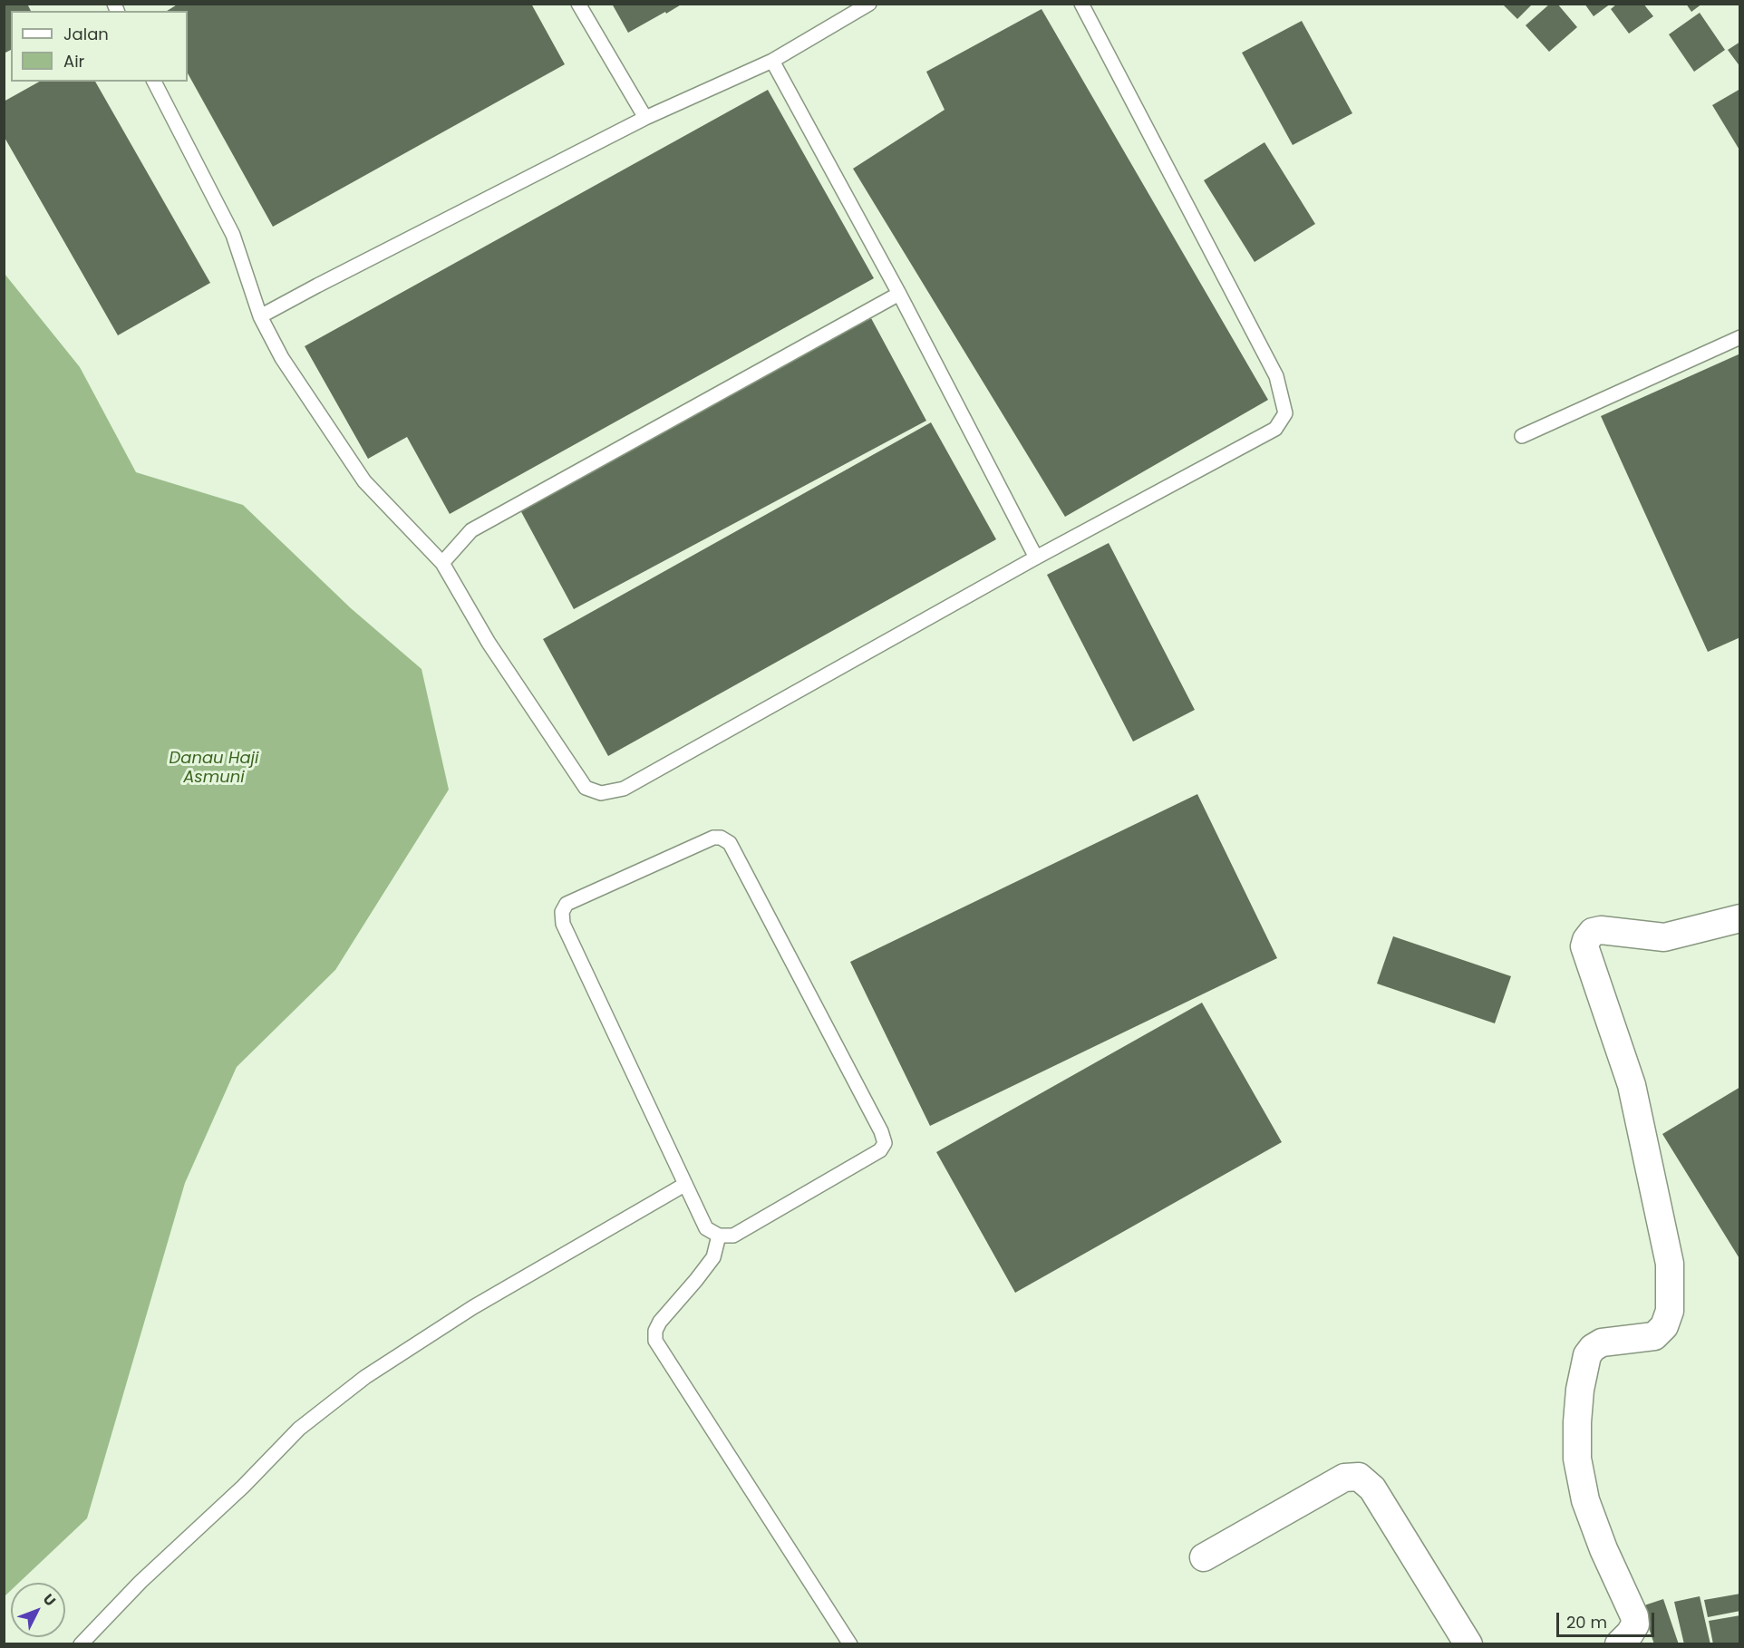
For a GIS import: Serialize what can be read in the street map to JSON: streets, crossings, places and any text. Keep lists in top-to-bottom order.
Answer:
{
  "water": ["Danau Haji Asmuni"],
  "legend": ["Jalan", "Air"],
  "scale_bar": "20 m",
  "north": "top right"
}
